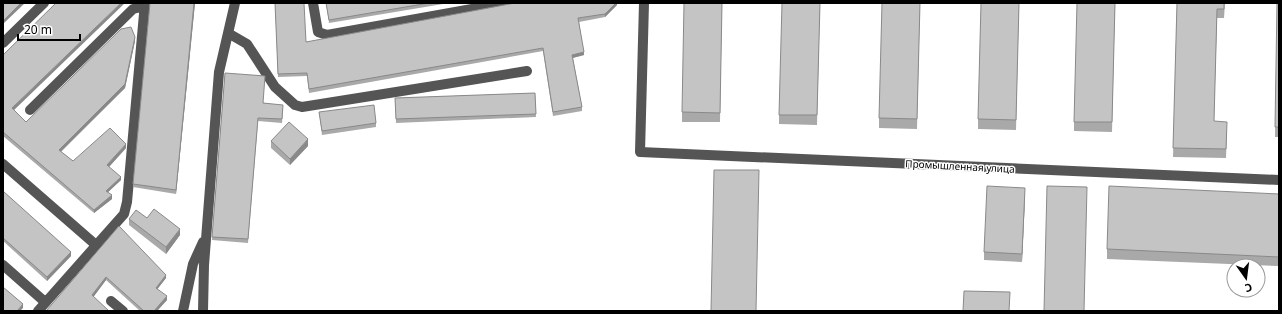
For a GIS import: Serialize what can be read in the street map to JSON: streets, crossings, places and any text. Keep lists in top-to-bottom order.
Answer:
{
  "streets": {
    "street": ["Промышленная улица"]
  },
  "scale_bar": "20 m",
  "north": "bottom"
}
